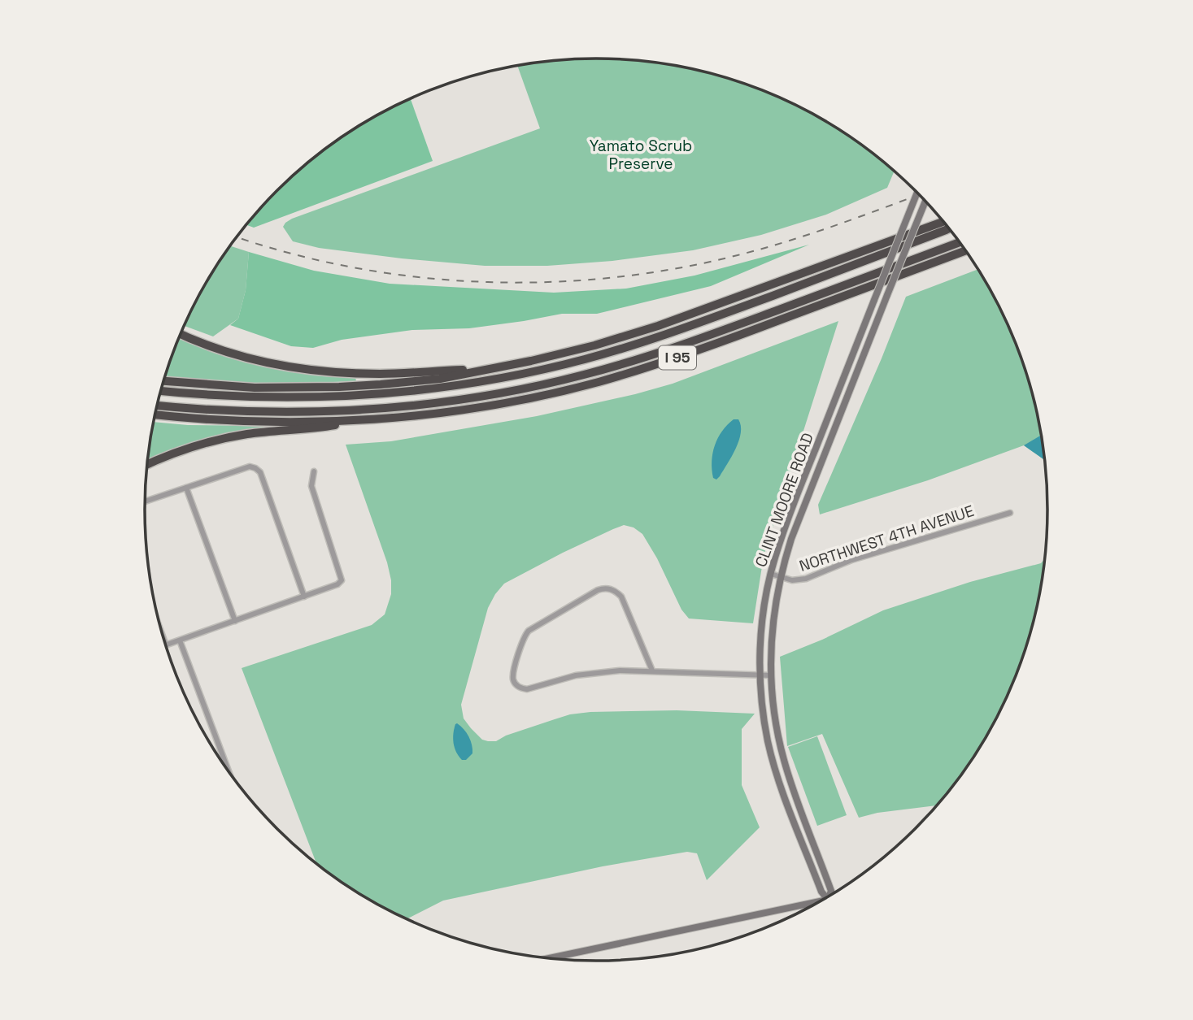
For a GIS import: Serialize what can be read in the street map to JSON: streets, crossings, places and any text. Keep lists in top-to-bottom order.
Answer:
{
  "streets": {
    "highway": ["I 95"],
    "street": ["CLINT MOORE ROAD", "NORTHWEST 4TH AVENUE"]
  },
  "crossings": [
    ["CLINT MOORE ROAD", "NORTHWEST 4TH AVENUE"]
  ],
  "parks": ["Yamato Scrub Preserve"]
}
